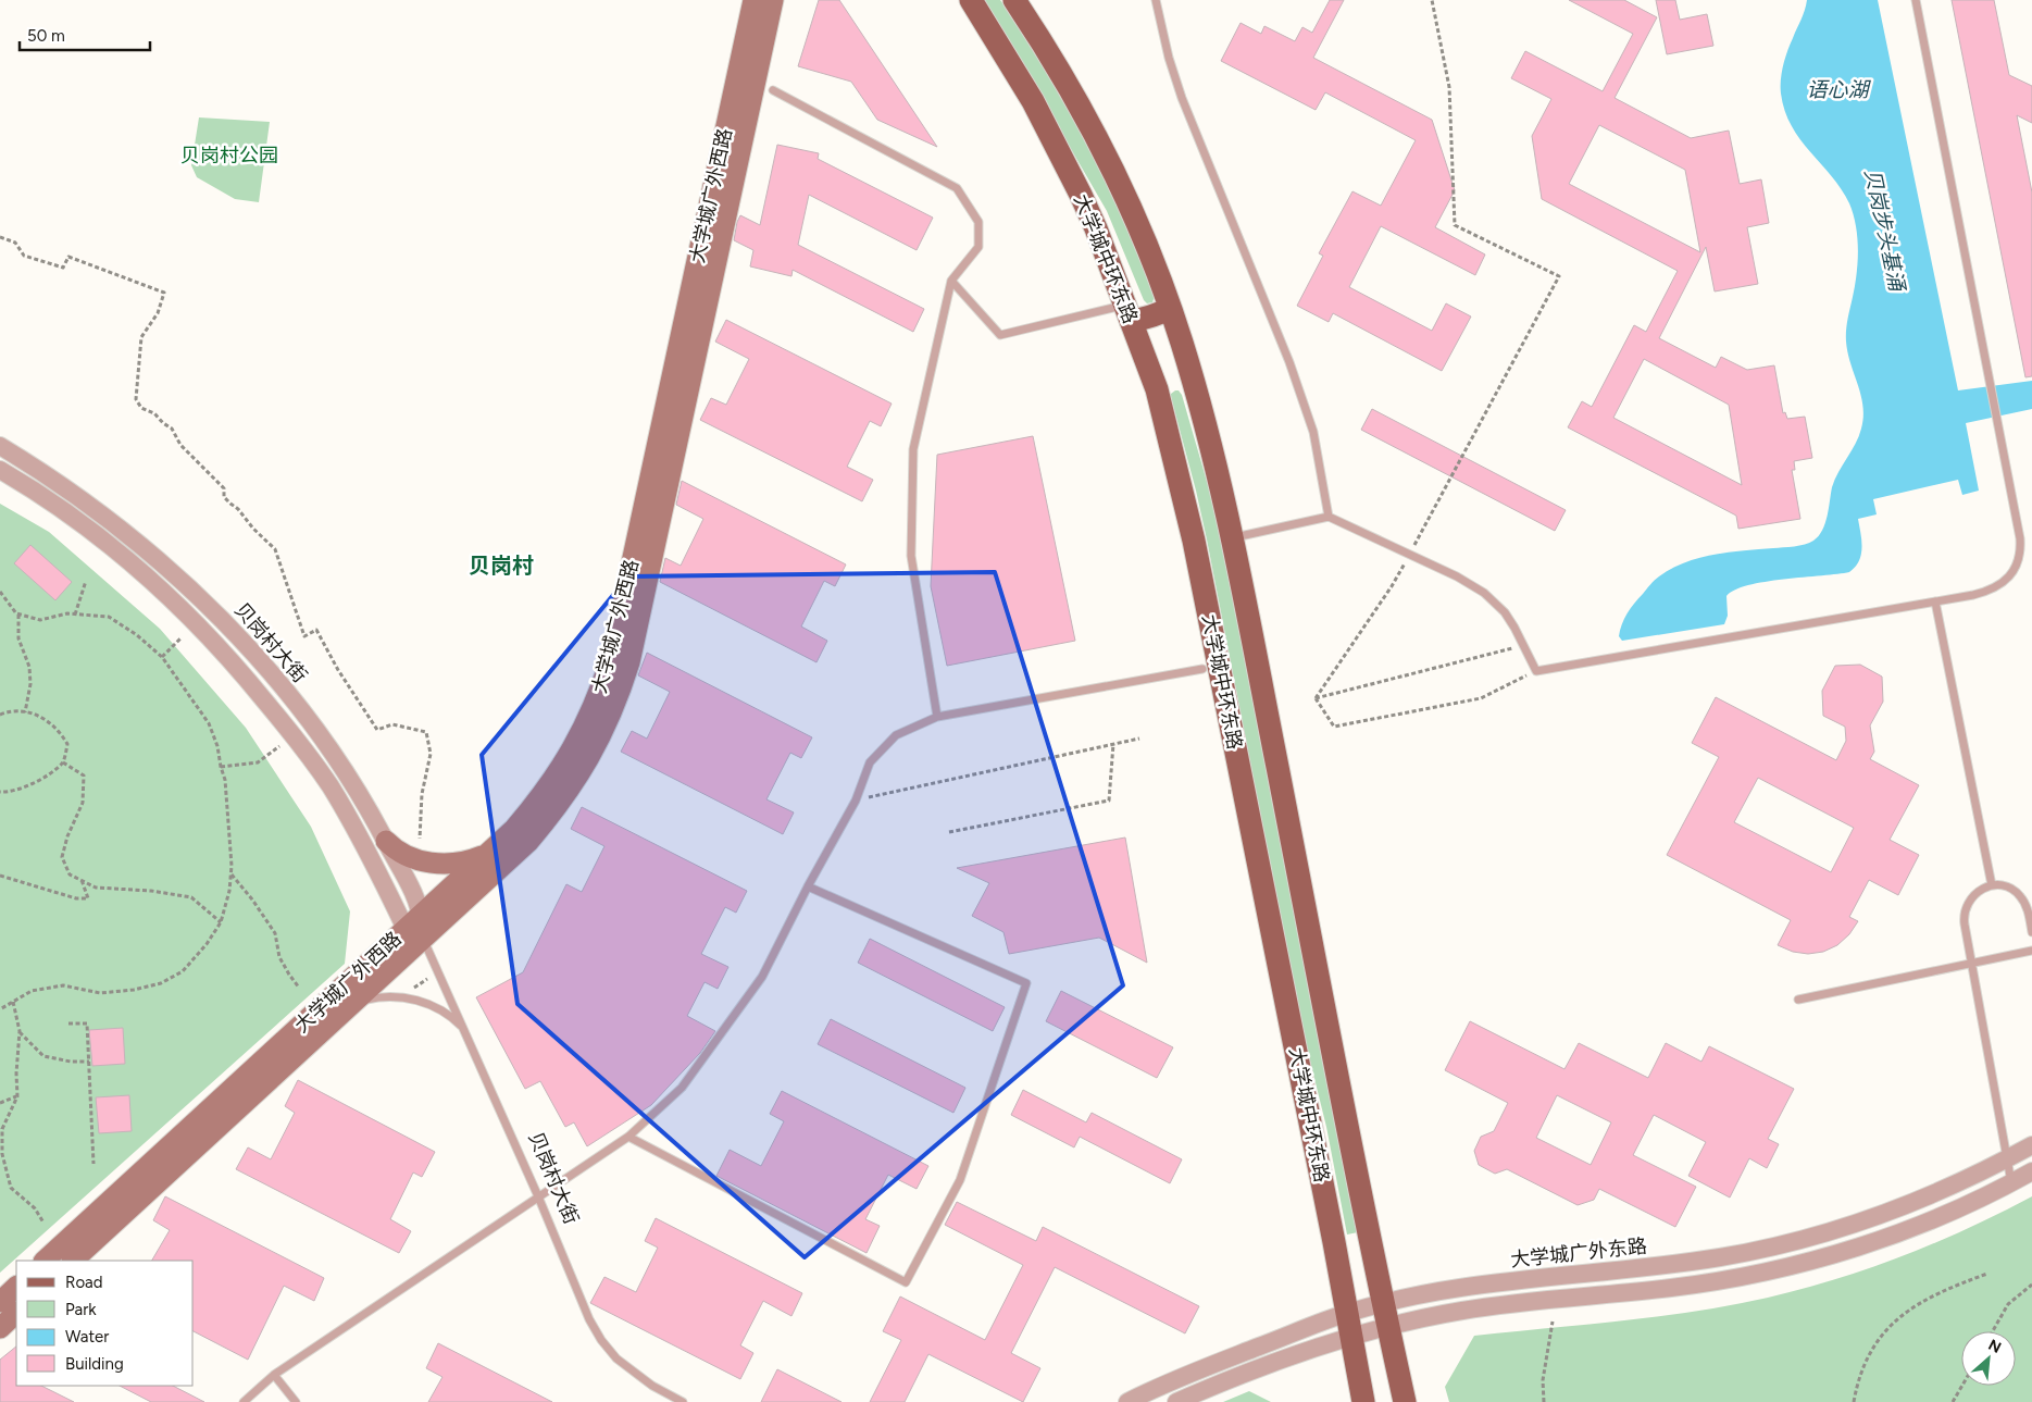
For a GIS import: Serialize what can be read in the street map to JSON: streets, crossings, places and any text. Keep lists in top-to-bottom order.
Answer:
{
  "streets": {
    "main road": ["大学城广外西路", "大学城中环东路"],
    "street": ["贝岗村大街", "大学城广外东路"]
  },
  "crossings": [
    ["大学城广外西路", "贝岗村大街"],
    ["大学城中环东路", "大学城广外东路"]
  ],
  "districts": ["贝岗村"],
  "water": ["语心湖", "贝岗步头基涌"],
  "parks": ["贝岗村公园"],
  "legend": [
    "Road",
    "Park",
    "Water",
    "Building"
  ],
  "scale_bar": "50 m",
  "north": "top right"
}
